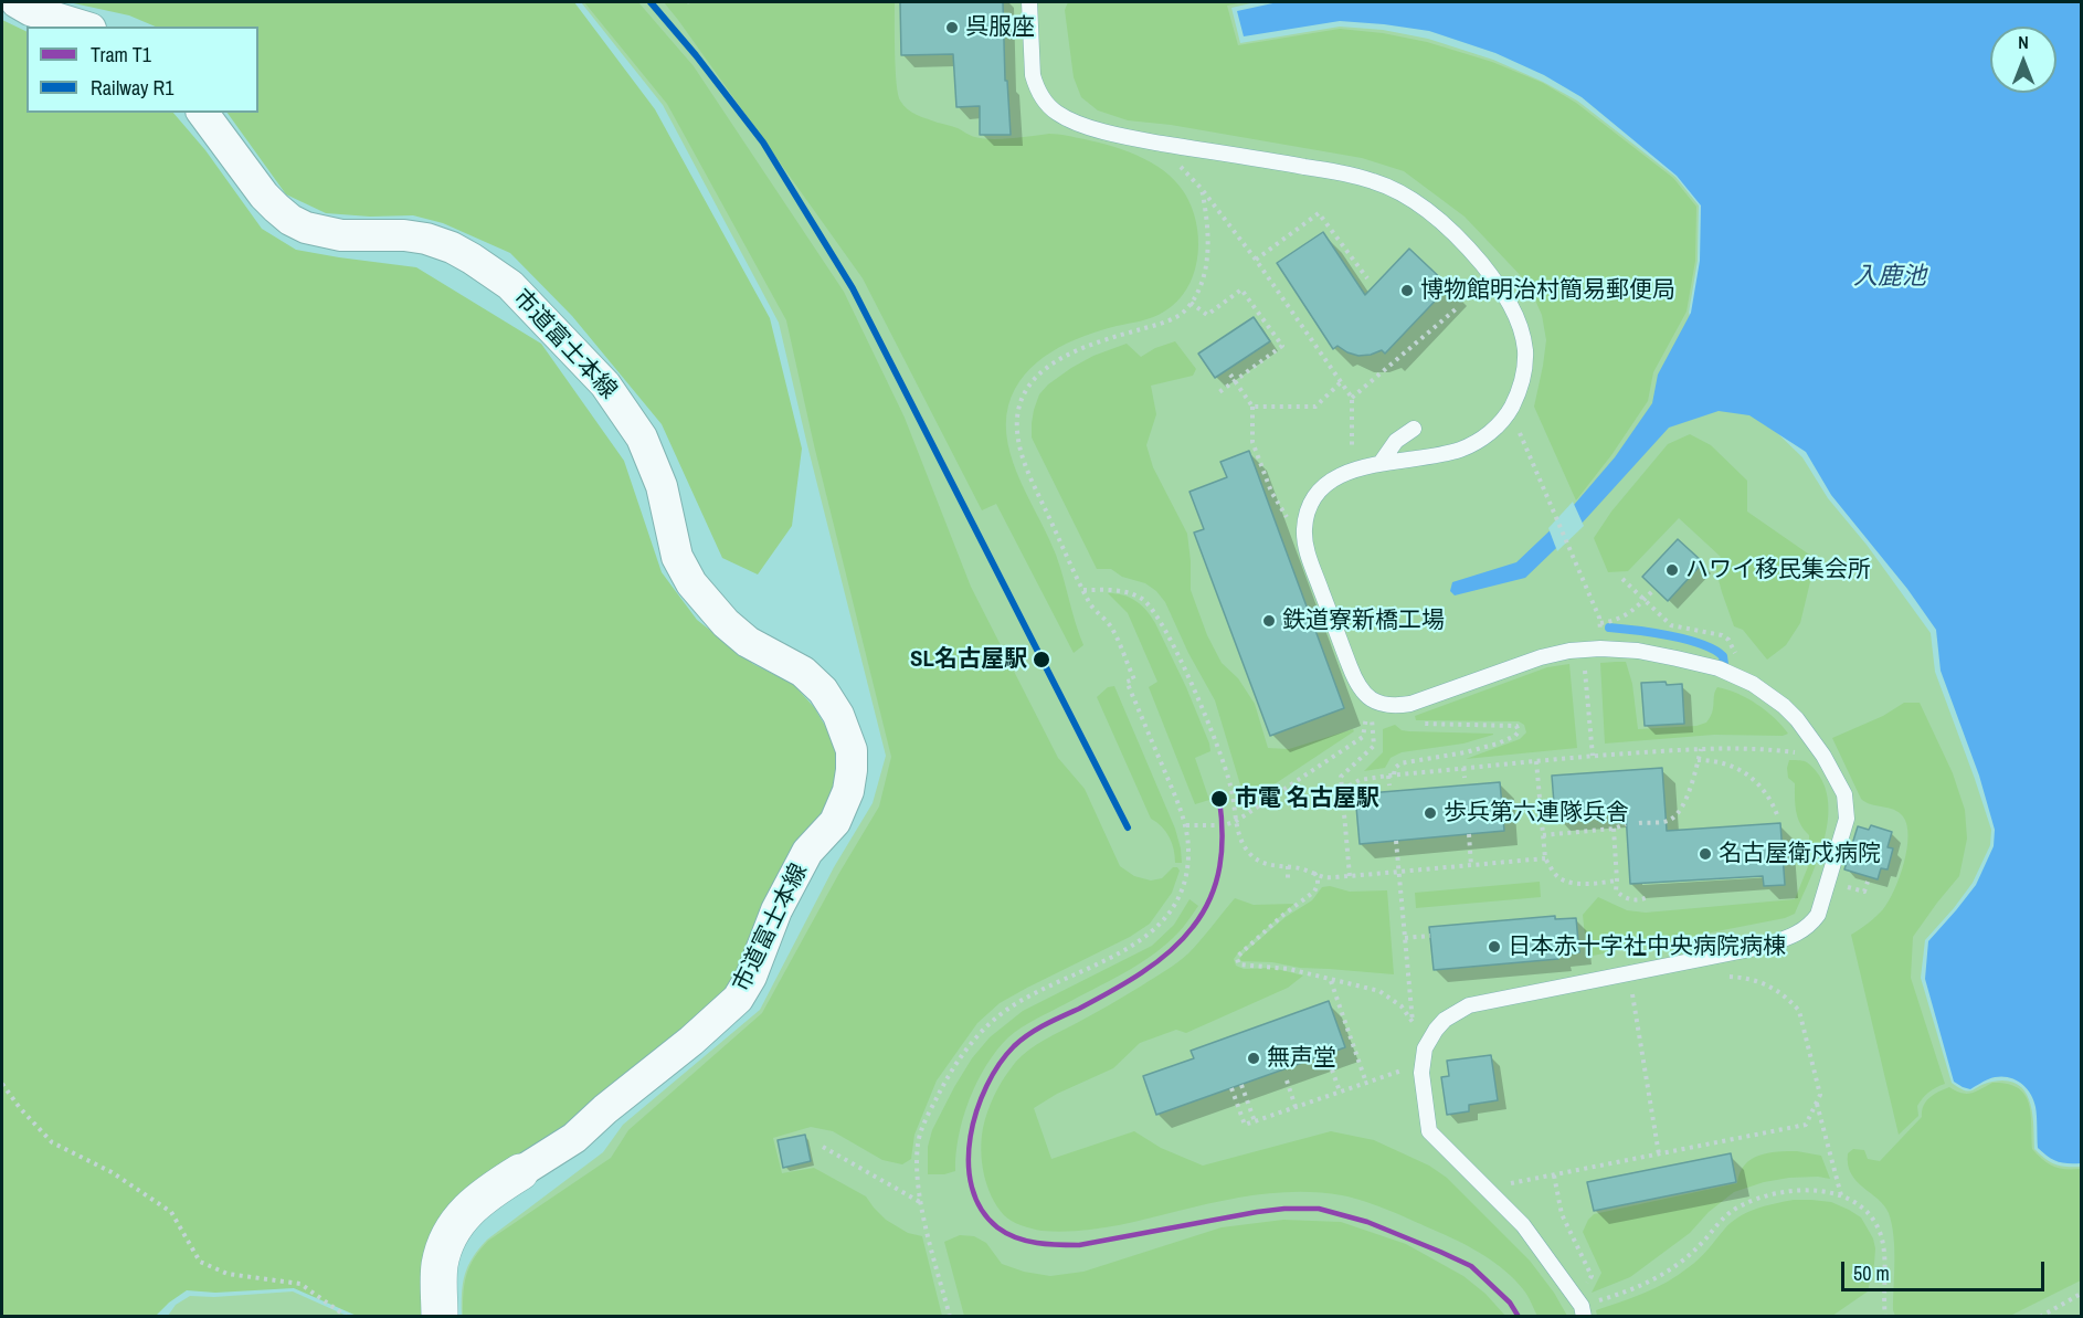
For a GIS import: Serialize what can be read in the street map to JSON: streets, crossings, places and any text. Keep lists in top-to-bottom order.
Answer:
{
  "streets": {
    "street": ["市道富士本線"]
  },
  "water": ["入鹿池"],
  "places": [
    "呉服座",
    "博物館明治村簡易郵便局",
    "ハワイ移民集会所",
    "鉄道寮新橋工場",
    "SL名古屋駅",
    "市電 名古屋駅",
    "歩兵第六連隊兵舎",
    "名古屋衛戍病院",
    "日本赤十字社中央病院病棟",
    "無声堂"
  ],
  "lines": ["rail line R1", "tram line T1"],
  "legend": ["Tram T1", "Railway R1"],
  "scale_bar": "50 m",
  "north": "top"
}
